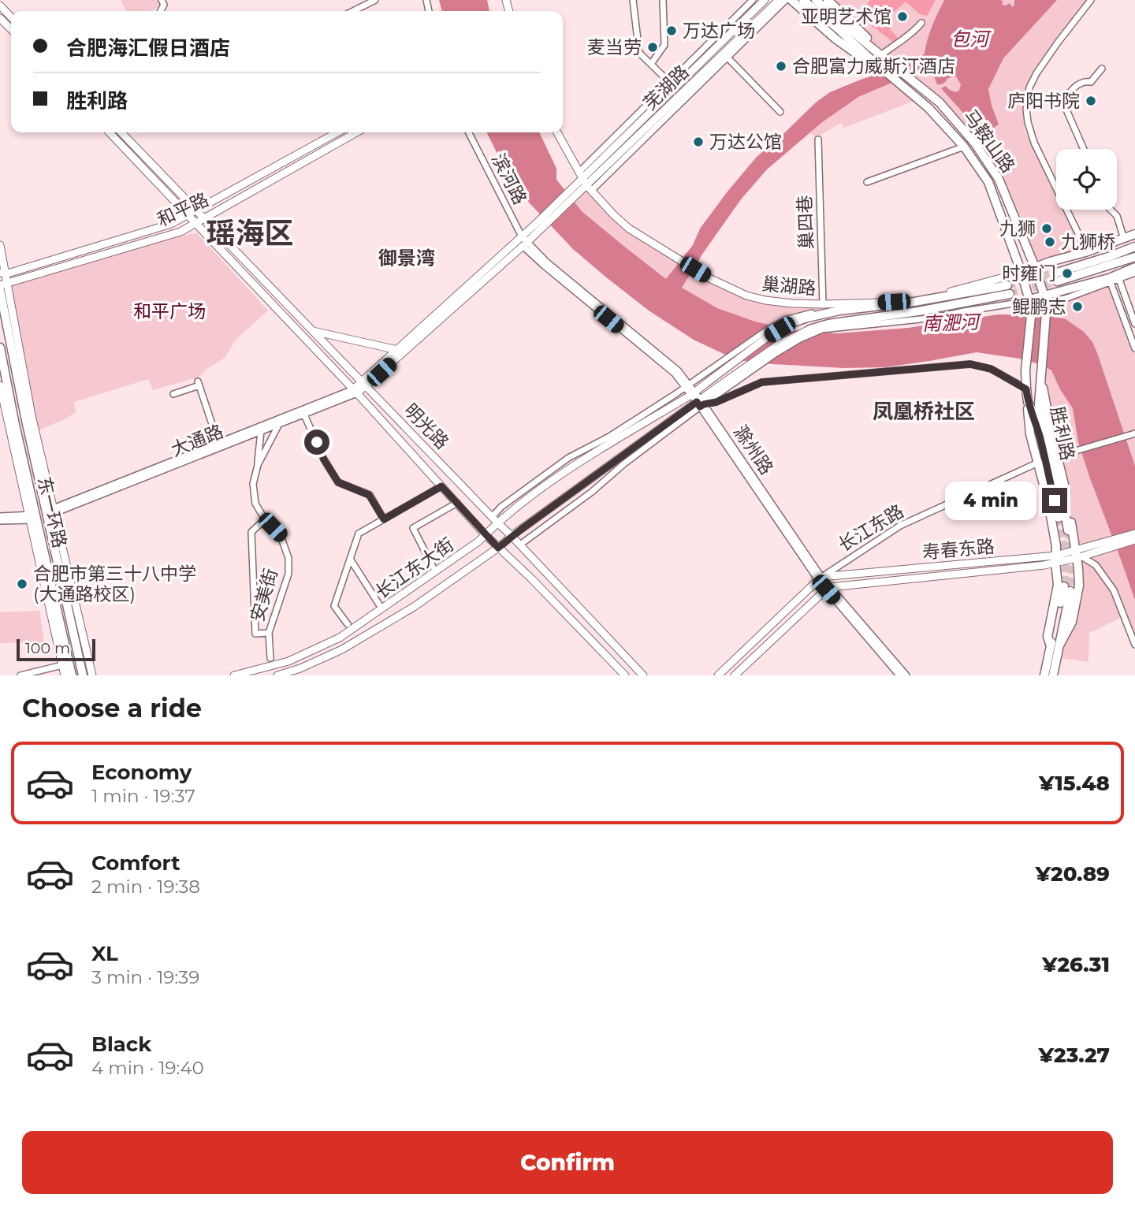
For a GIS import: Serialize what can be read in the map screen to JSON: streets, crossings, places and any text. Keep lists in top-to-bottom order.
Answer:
{
  "streets": {
    "highway": ["马鞍山路", "胜利路", "东一环路"],
    "main road": [
      "芜湖路",
      "和平路",
      "巢湖路",
      "明光路",
      "长江东路",
      "寿春东路",
      "长江东大街"
    ],
    "street": [
      "滨河路",
      "巢四巷",
      "大通路",
      "滁州路",
      "安美街"
    ]
  },
  "crossings": [
    ["芜湖路", "滨河路"],
    ["芜湖路", "巢湖路"],
    ["芜湖路", "滁州路"],
    ["马鞍山路", "巢湖路"],
    ["马鞍山路", "胜利路"],
    ["滨河路", "滁州路"],
    ["和平路", "明光路"],
    ["巢四巷", "巢湖路"],
    ["明光路", "大通路"],
    ["明光路", "长江东大街"],
    ["大通路", "东一环路"],
    ["大通路", "安美街"],
    ["滁州路", "长江东路"],
    ["滁州路", "寿春东路"],
    ["滁州路", "长江东大街"],
    ["长江东路", "寿春东路"]
  ],
  "districts": ["瑶海区", "御景湾", "凤凰桥社区"],
  "water": ["包河", "南淝河"],
  "parks": ["和平广场"],
  "places": [
    "亚明艺术馆",
    "万达广场",
    "麦当劳",
    "合肥富力威斯汀酒店",
    "庐阳书院",
    "万达公馆",
    "九狮",
    "九狮桥",
    "时雍门",
    "鲲鹏志",
    "合肥市第三十八中学 (大通路校区)"
  ],
  "scale_bar": "100 m",
  "page": {
    "banner": ["合肥海汇假日酒店", "胜利路"],
    "bubble": "4 min",
    "scale": "100 m",
    "heading": "Choose a ride",
    "list": [
      {
        "name": "Economy",
        "note": "1 min · 19:37",
        "value": "¥15.48"
      },
      {
        "name": "Comfort",
        "note": "2 min · 19:38",
        "value": "¥20.89"
      },
      {
        "name": "XL",
        "note": "3 min · 19:39",
        "value": "¥26.31"
      },
      {
        "name": "Black",
        "note": "4 min · 19:40",
        "value": "¥23.27"
      }
    ],
    "buttons": "Confirm"
  }
}
